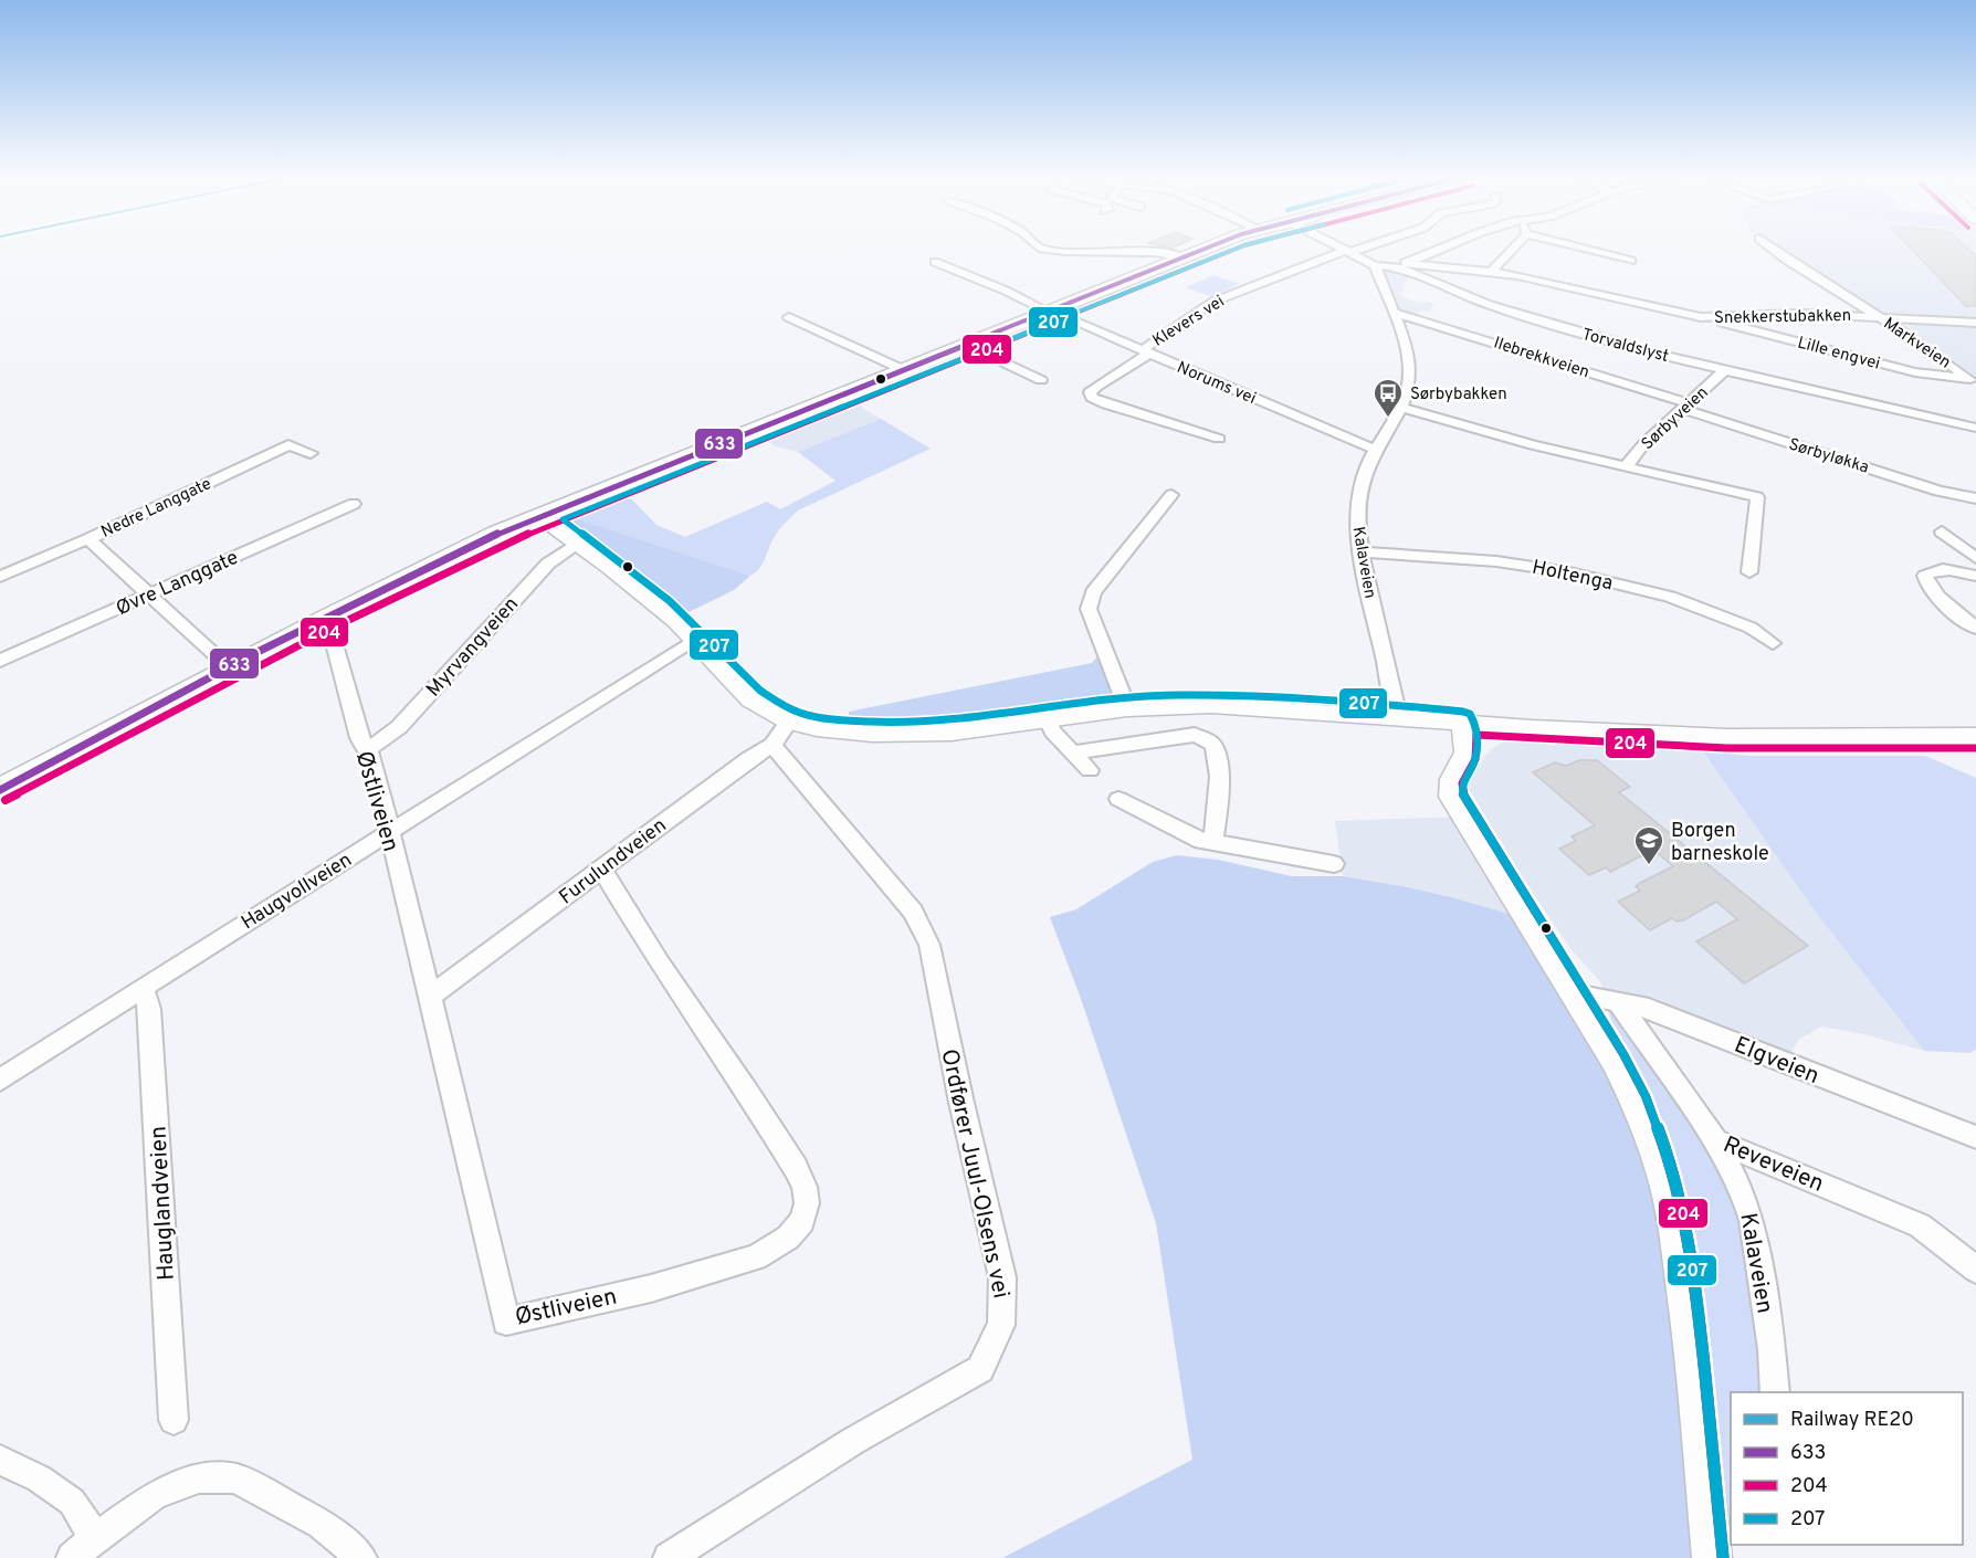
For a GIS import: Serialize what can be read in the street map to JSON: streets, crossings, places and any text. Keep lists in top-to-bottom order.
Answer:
{
  "streets": {
    "street": [
      "Snekkerstubakken",
      "Klevers vei",
      "Markveien",
      "Torvaldslyst",
      "Lille engvei",
      "Ilebrekkveien",
      "Norums vei",
      "Sørbyveien",
      "Sørbyløkka",
      "Nedre Langgate",
      "Kalaveien",
      "Holtenga",
      "Øvre Langgate",
      "Myrvangveien",
      "Østliveien",
      "Furulundveien",
      "Haugvollveien",
      "Elgveien",
      "Reveveien",
      "Ordfører Juul-Olsens vei",
      "Hauglandveien"
    ]
  },
  "crossings": [
    ["Snekkerstubakken", "Markveien"],
    ["Snekkerstubakken", "Torvaldslyst"],
    ["Snekkerstubakken", "Lille engvei"],
    ["Klevers vei", "Torvaldslyst"],
    ["Klevers vei", "Norums vei"],
    ["Markveien", "Lille engvei"],
    ["Torvaldslyst", "Sørbyveien"],
    ["Torvaldslyst", "Kalaveien"],
    ["Ilebrekkveien", "Sørbyveien"],
    ["Ilebrekkveien", "Sørbyløkka"],
    ["Ilebrekkveien", "Kalaveien"],
    ["Norums vei", "Kalaveien"],
    ["Sørbyveien", "Sørbyløkka"],
    ["Kalaveien", "Holtenga"],
    ["Kalaveien", "Reveveien"],
    ["Myrvangveien", "Østliveien"],
    ["Østliveien", "Furulundveien"],
    ["Østliveien", "Haugvollveien"],
    ["Furulundveien", "Ordfører Juul-Olsens vei"],
    ["Haugvollveien", "Hauglandveien"],
    ["Elgveien", "Reveveien"]
  ],
  "places": {
    "bus stop": ["Sørbybakken"],
    "school or university": ["Borgen barneskole"]
  },
  "lines": ["transit line 633", "transit line 204", "transit line 207"],
  "legend": [
    "Railway RE20",
    "633",
    "204",
    "207"
  ]
}
